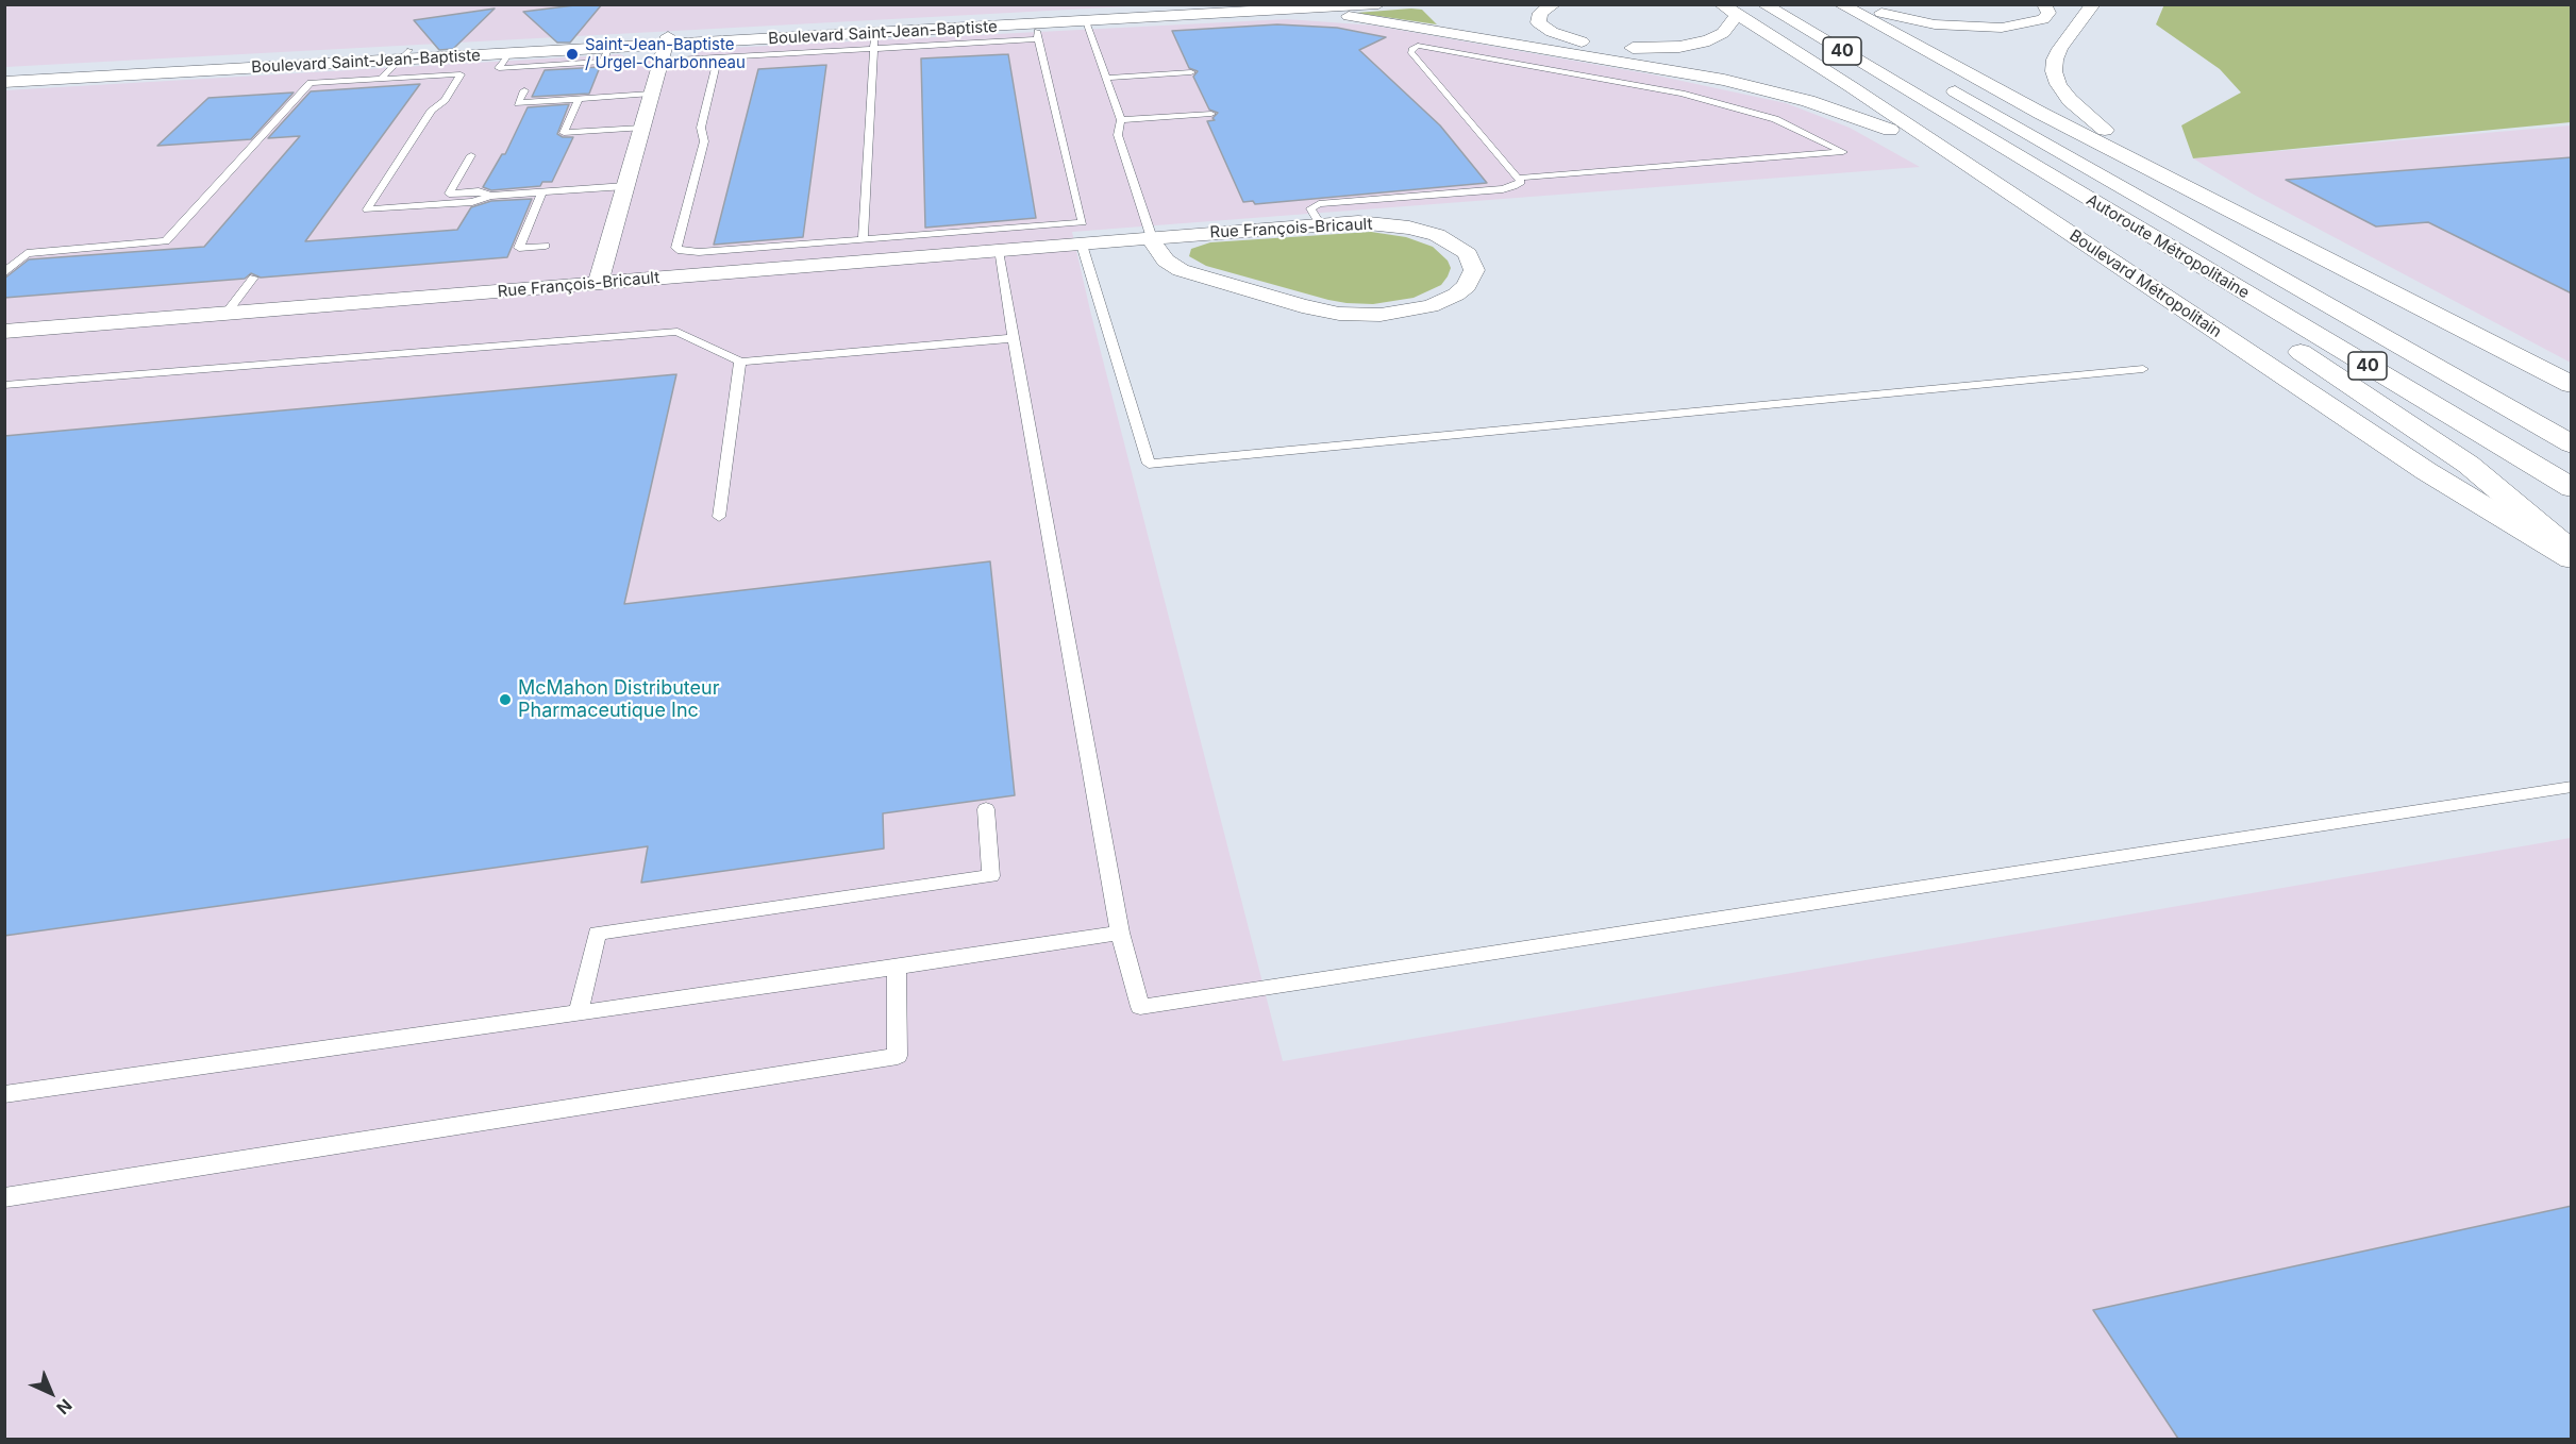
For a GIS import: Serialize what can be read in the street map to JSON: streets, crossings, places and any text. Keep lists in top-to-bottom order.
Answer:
{
  "streets": {
    "main road": [
      "Boulevard Saint-Jean-Baptiste",
      "40",
      "Autoroute Métropolitaine",
      "Boulevard Métropolitain"
    ],
    "street": ["Rue François-Bricault"]
  },
  "places": ["Saint-Jean-Baptiste / Urgel-Charbonneau", "McMahon Distributeur Pharmaceutique Inc"],
  "north": "bottom right"
}
